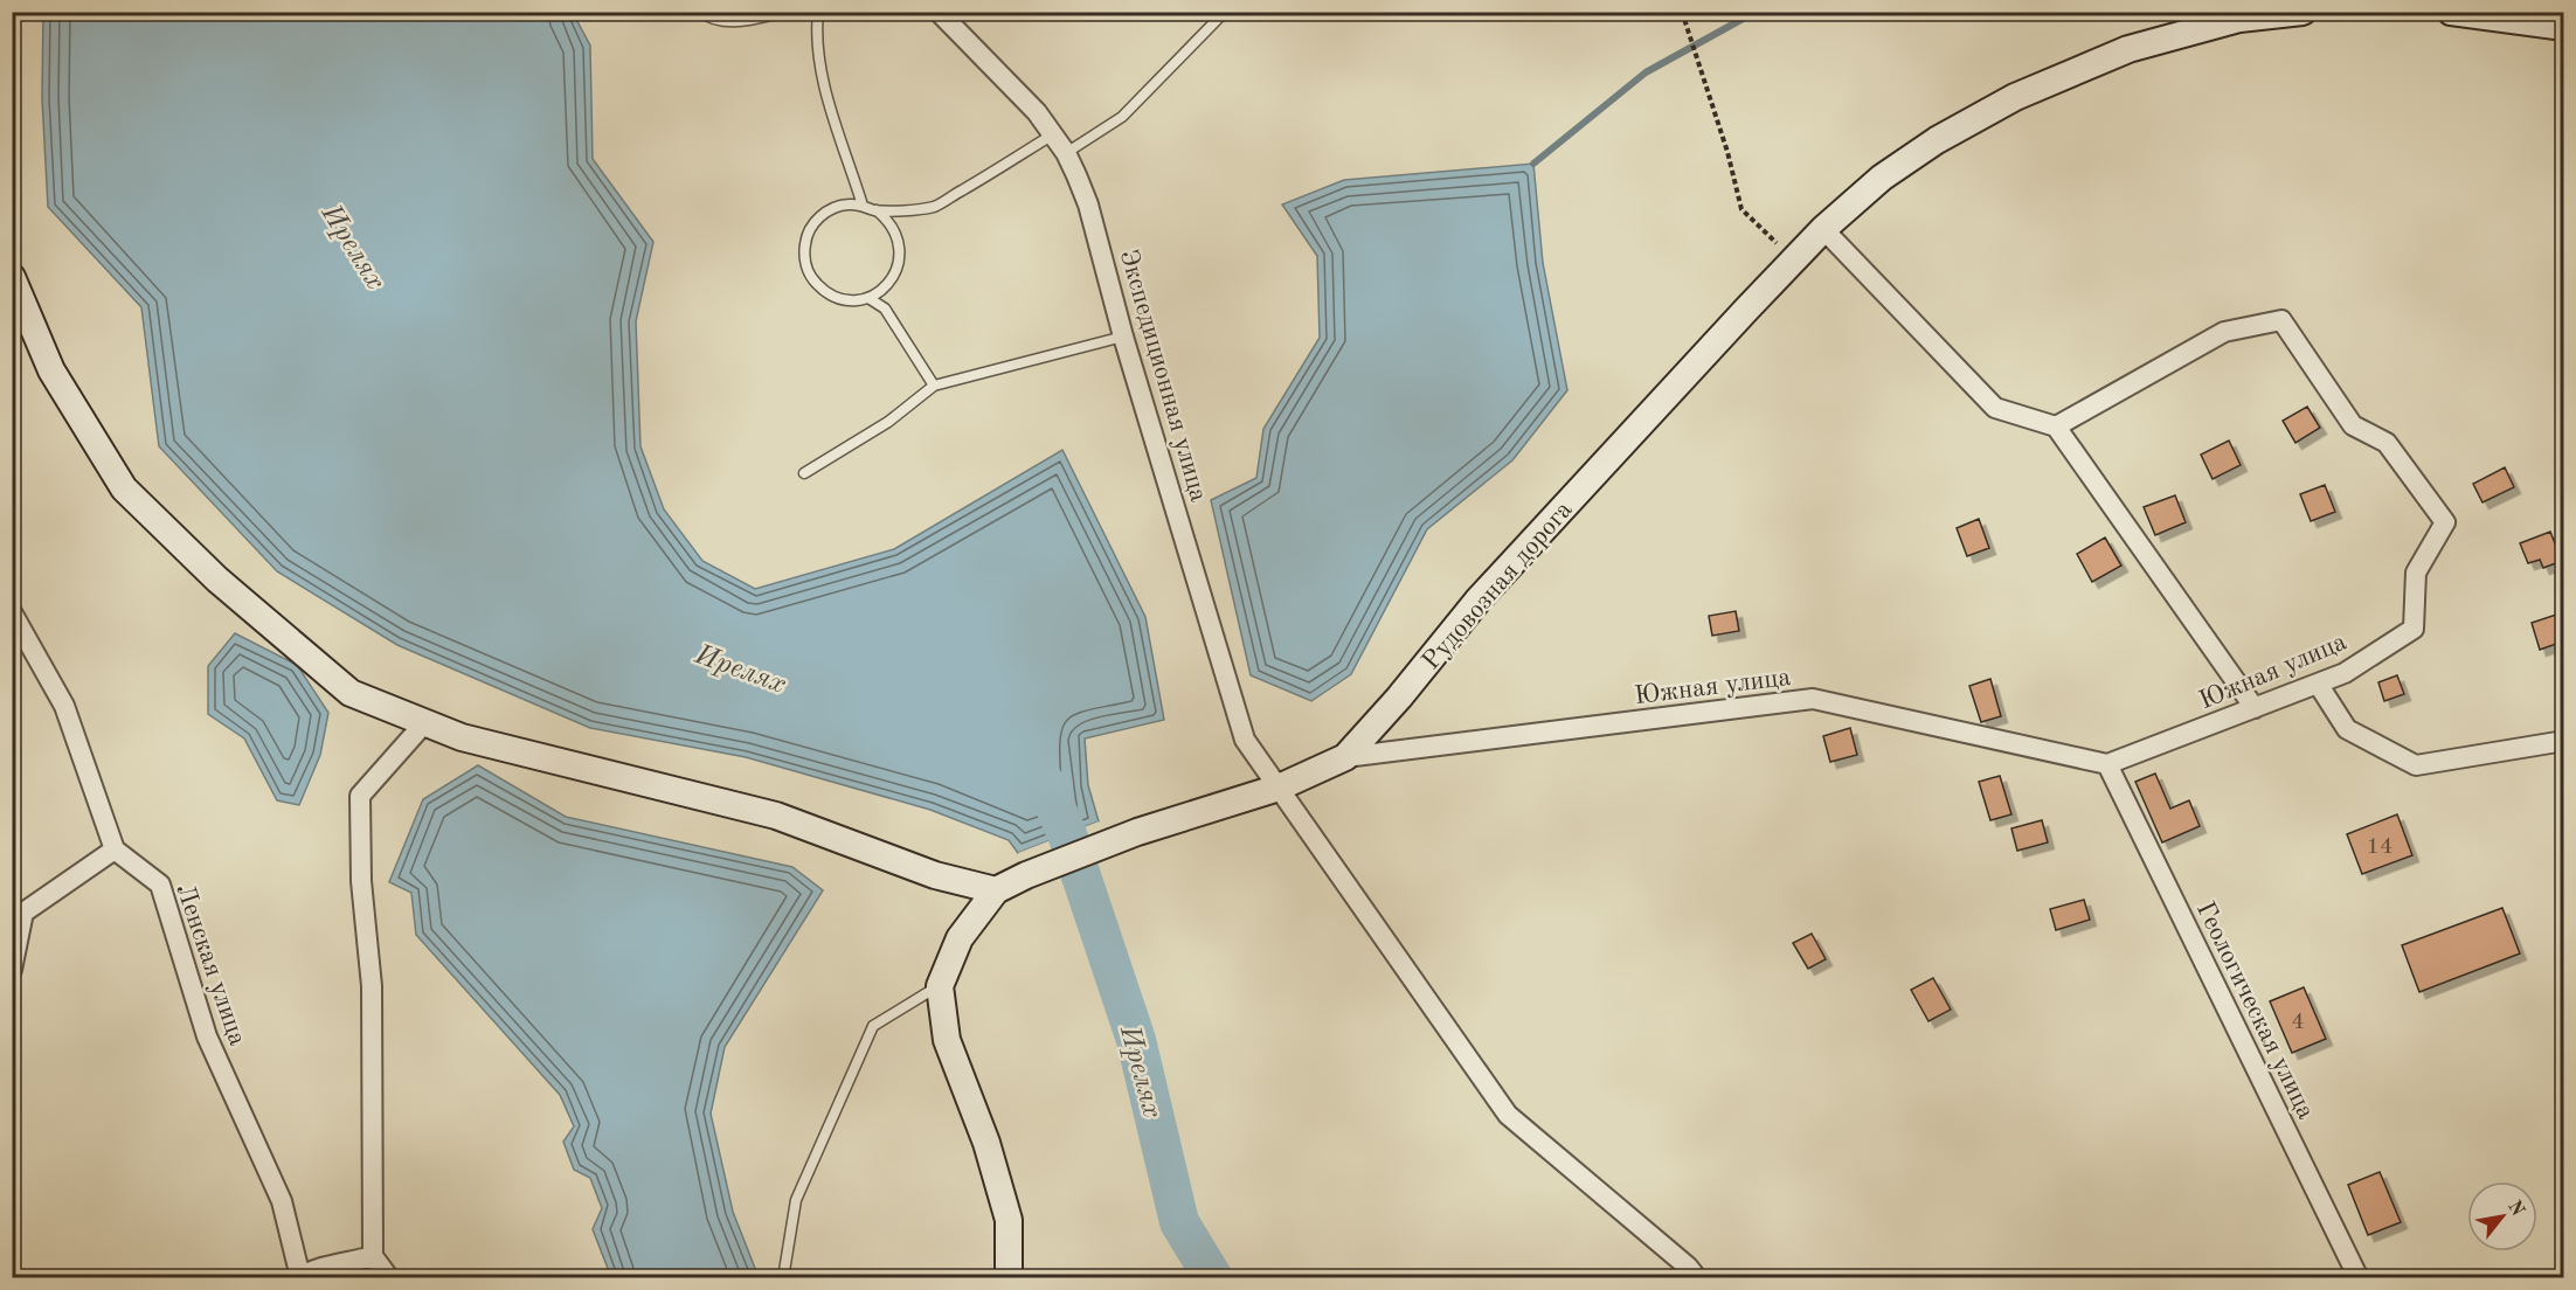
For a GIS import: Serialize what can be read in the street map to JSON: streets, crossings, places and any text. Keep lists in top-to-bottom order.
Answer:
{
  "streets": {
    "street": [
      "Экспедиционная улица",
      "Рудовозная дорога",
      "Южная улица",
      "Ленская улица",
      "Геологическая улица"
    ]
  },
  "crossings": [
    ["Экспедиционная улица", "Рудовозная дорога"],
    ["Рудовозная дорога", "Южная улица"],
    ["Южная улица", "Геологическая улица"]
  ],
  "water": ["Ирелях"],
  "house_numbers": ["14", "4"],
  "north": "top right"
}
